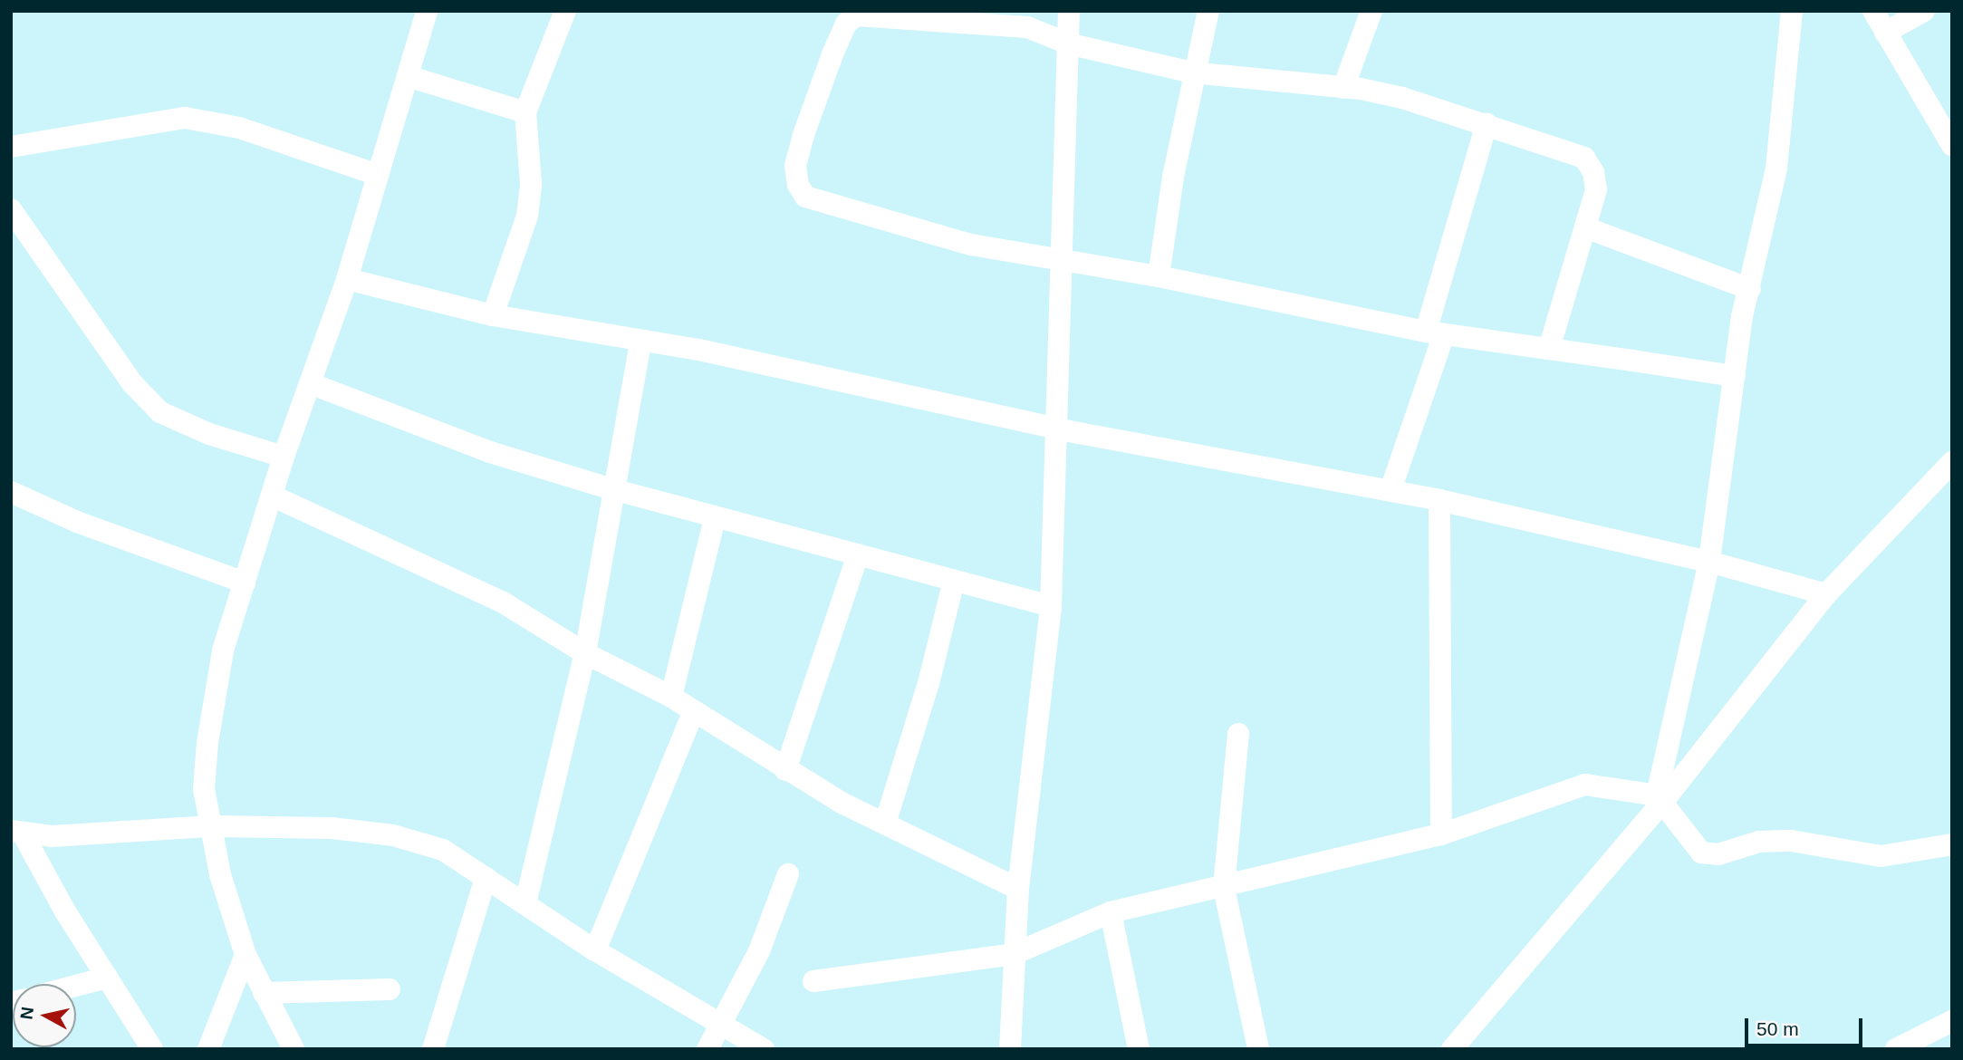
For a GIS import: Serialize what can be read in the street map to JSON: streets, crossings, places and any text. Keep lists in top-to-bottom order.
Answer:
{
  "scale_bar": "50 m",
  "north": "left"
}
